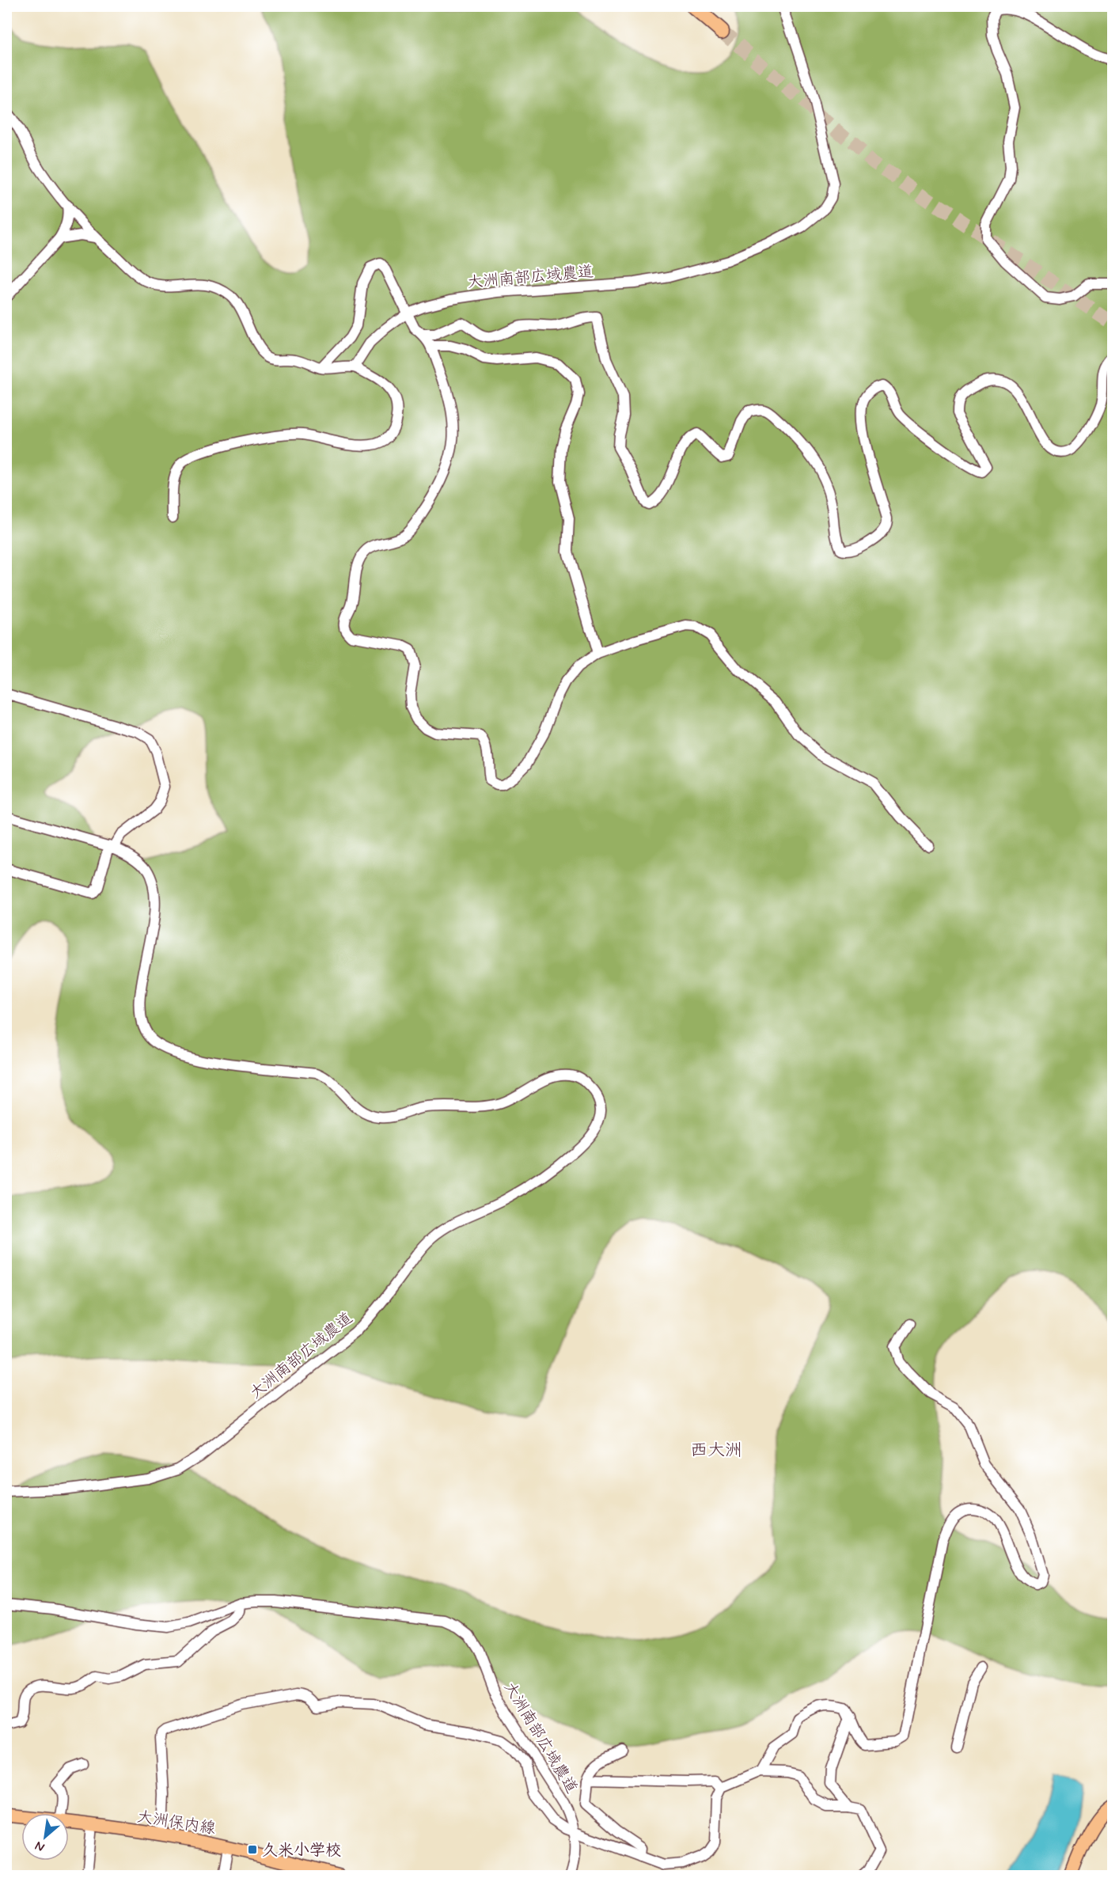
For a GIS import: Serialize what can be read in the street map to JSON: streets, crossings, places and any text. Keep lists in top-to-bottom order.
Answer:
{
  "streets": {
    "main road": ["大洲保内線"],
    "street": ["大洲南部広域農道"]
  },
  "districts": ["西大洲"],
  "places": {
    "transit": ["久米小学校"]
  },
  "north": "bottom left"
}
